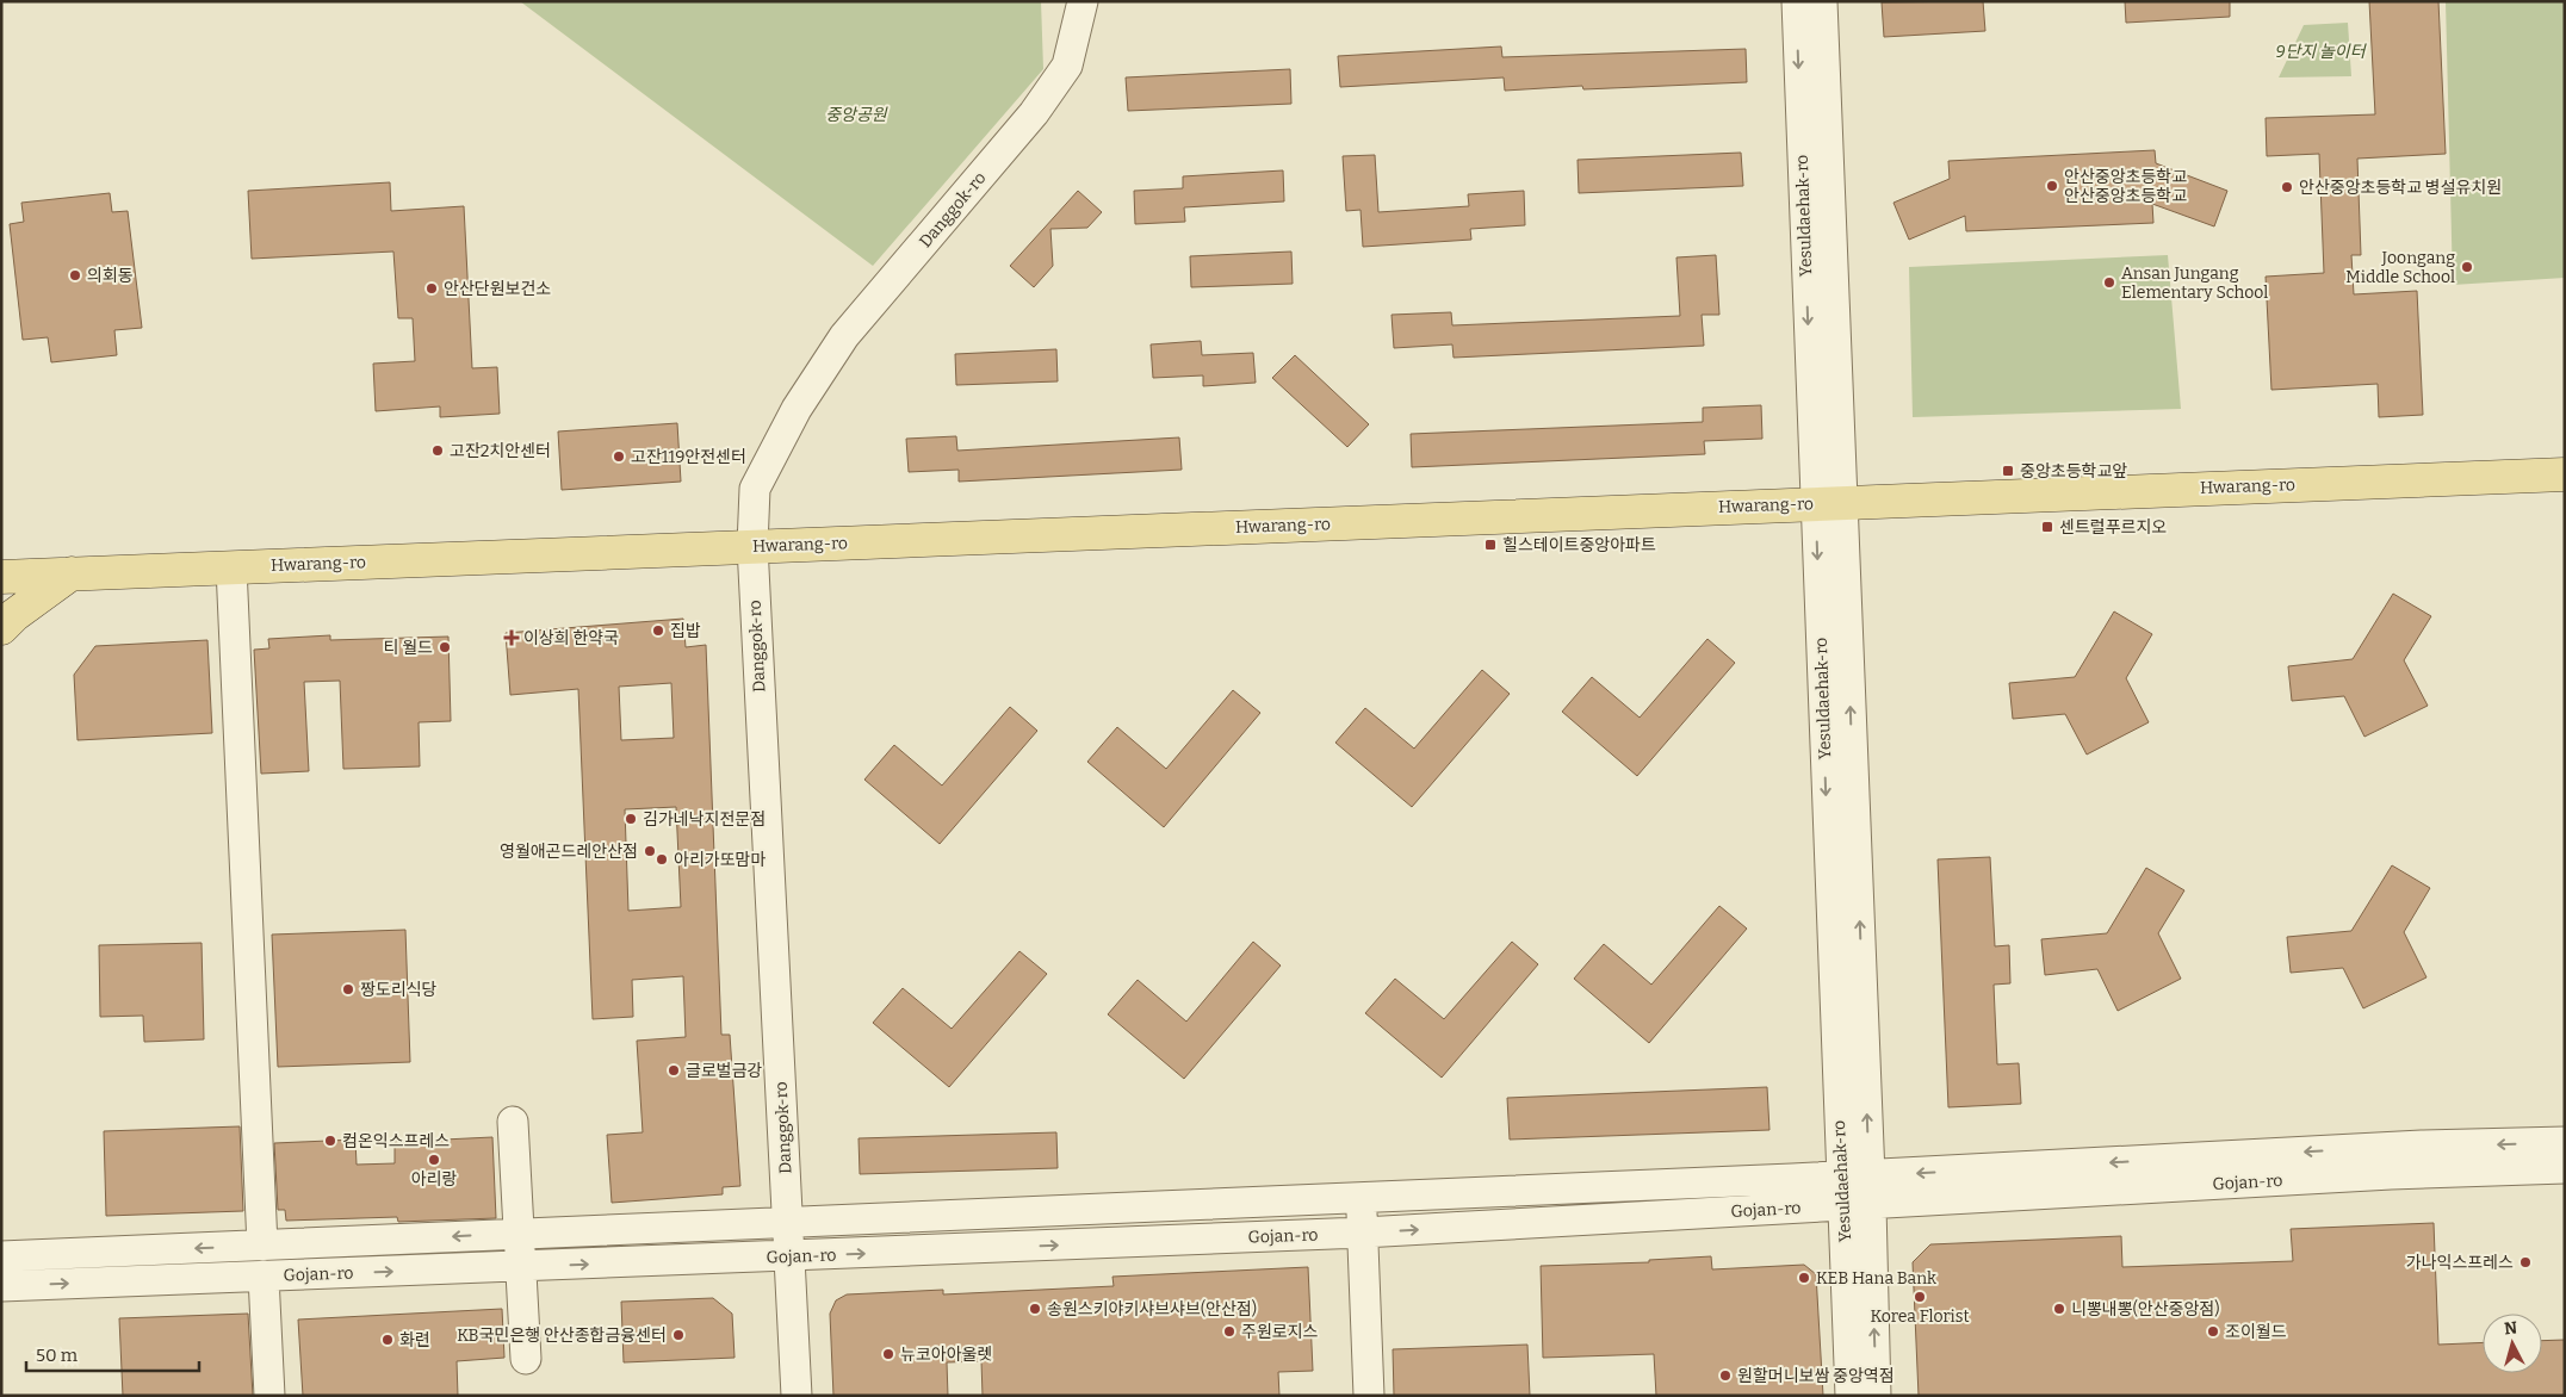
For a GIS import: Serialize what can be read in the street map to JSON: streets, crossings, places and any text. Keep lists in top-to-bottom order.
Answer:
{
  "streets": {
    "main road": ["Hwarang-ro"],
    "street": ["Danggok-ro", "Yesuldaehak-ro", "Gojan-ro"]
  },
  "crossings": [
    ["Danggok-ro", "Hwarang-ro"],
    ["Danggok-ro", "Gojan-ro"],
    ["Yesuldaehak-ro", "Hwarang-ro"],
    ["Yesuldaehak-ro", "Gojan-ro"]
  ],
  "parks": ["9단지 놀이터", "중앙공원"],
  "places": {
    "other": [
      "안산중앙초등학교 안산중앙초등학교",
      "안산중앙초등학교 병설유치원",
      "Joongang Middle School",
      "의회동",
      "Ansan Jungang Elementary School",
      "안산단원보건소",
      "고잔2치안센터",
      "고잔119안전센터",
      "집밥",
      "티 월드",
      "김가네낙지전문점",
      "영월애곤드레안산점",
      "아리가또맘마",
      "짱도리식당",
      "글로벌금강",
      "컴온익스프레스",
      "아리랑",
      "가나익스프레스",
      "KEB Hana Bank",
      "Korea Florist",
      "송원스키야키샤브샤브(안산점)",
      "니뽕내뽕(안산중앙점)",
      "주원로지스",
      "조이월드",
      "KB국민은행 안산종합금융센터",
      "화련",
      "뉴코아아울렛",
      "원할머니보쌈 중앙역점"
    ],
    "transit": ["중앙초등학교앞", "센트럴푸르지오", "힐스테이트중앙아파트"],
    "health": ["이상희 한약국"]
  },
  "scale_bar": "50 m",
  "north": "top"
}
